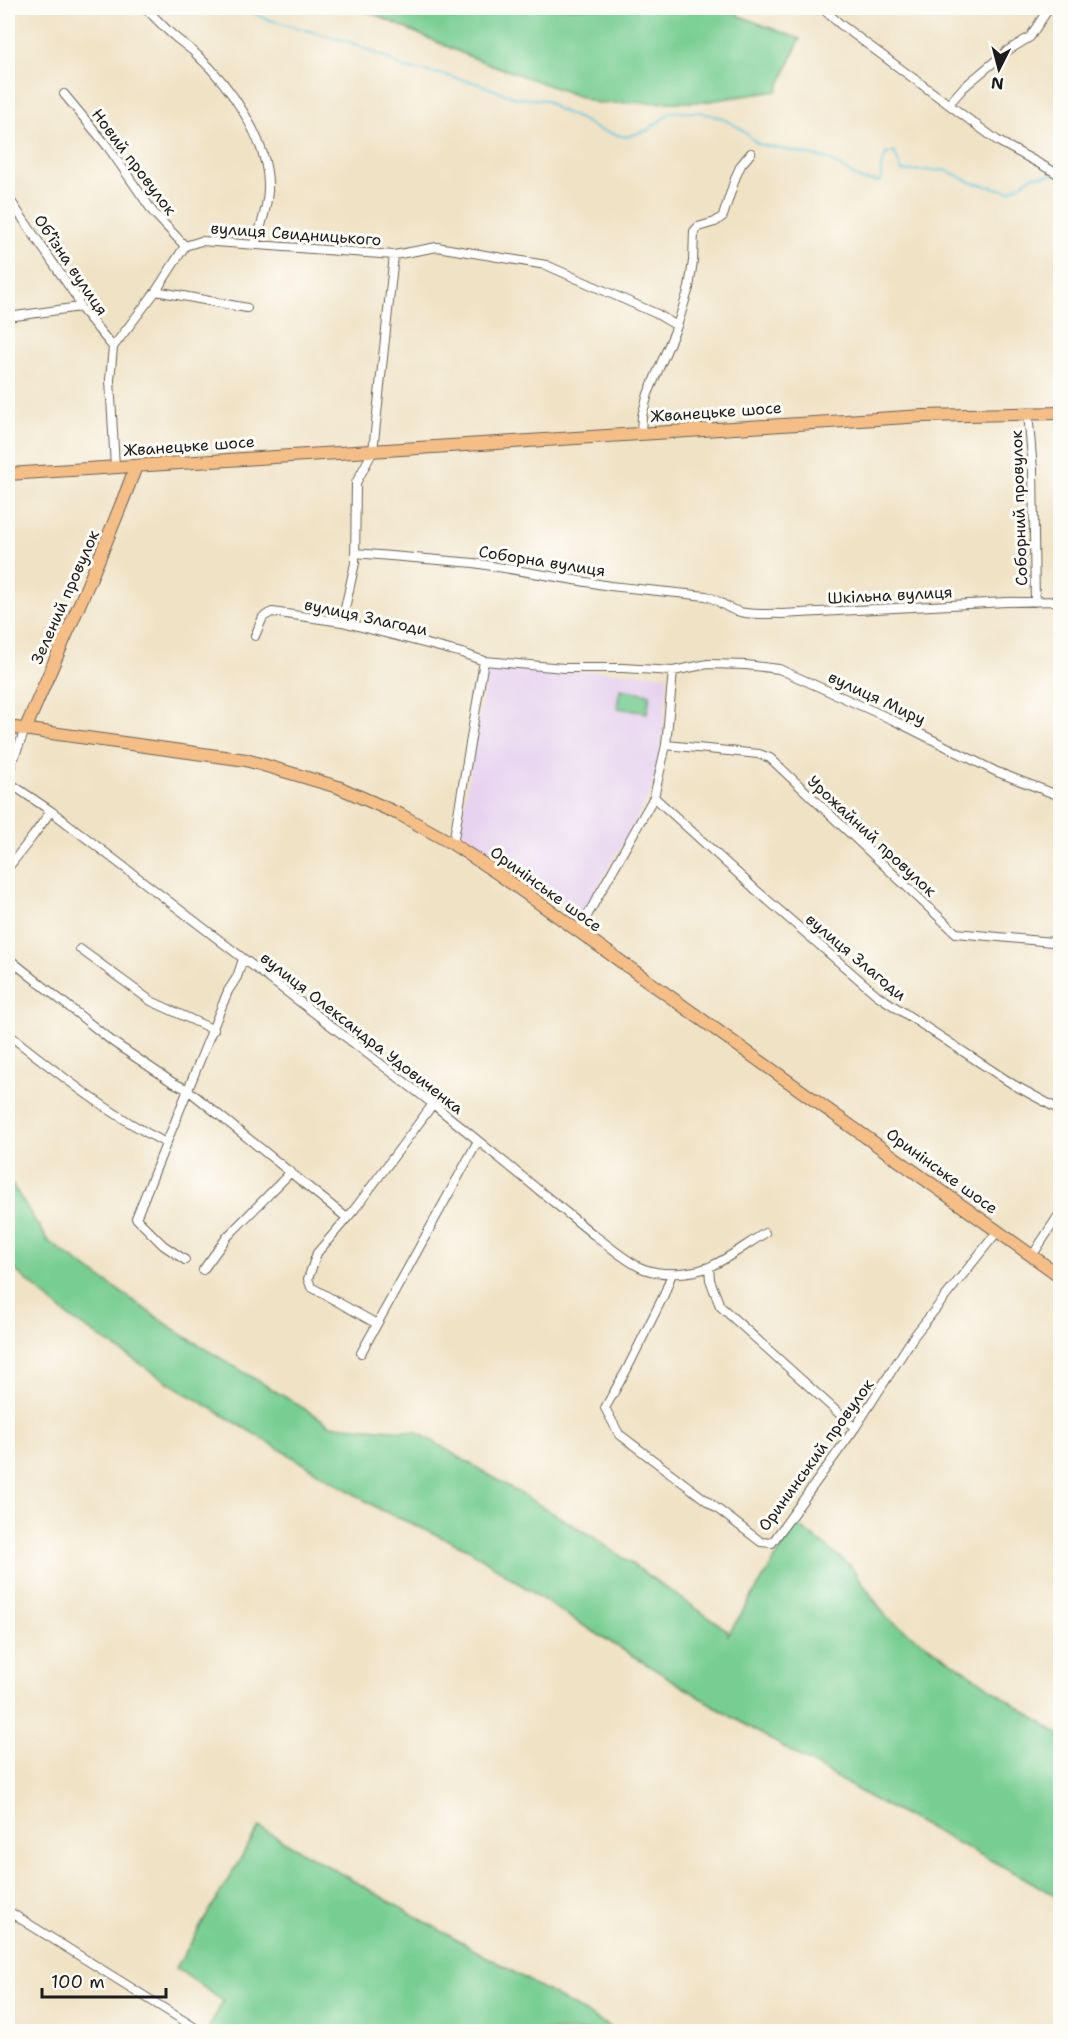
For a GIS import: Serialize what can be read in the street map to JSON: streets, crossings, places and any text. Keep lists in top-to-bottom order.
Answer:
{
  "streets": {
    "main road": ["Жванецьке шосе", "Зелений провулок", "Оринінське шосе"],
    "street": [
      "Новий провулок",
      "вулиця Свидницького",
      "Обʼїзна вулиця",
      "Соборний провулок",
      "Соборна вулиця",
      "Шкільна вулиця",
      "вулиця Злагоди",
      "вулиця Миру",
      "Урожайний провулок",
      "вулиця Олександра Удовиченка",
      "Орининський провулок"
    ]
  },
  "crossings": [
    ["Новий провулок", "вулиця Свидницького"],
    ["Новий провулок", "Обʼїзна вулиця"],
    ["вулиця Свидницького", "Обʼїзна вулиця"],
    ["Жванецьке шосе", "Соборний провулок"],
    ["Жванецьке шосе", "Зелений провулок"],
    ["Соборний провулок", "Шкільна вулиця"],
    ["Соборна вулиця", "Шкільна вулиця"],
    ["Зелений провулок", "Оринінське шосе"],
    ["вулиця Злагоди", "вулиця Миру"],
    ["Оринінське шосе", "Орининський провулок"],
    ["вулиця Олександра Удовиченка", "Орининський провулок"]
  ],
  "scale_bar": "100 m",
  "north": "bottom"
}
